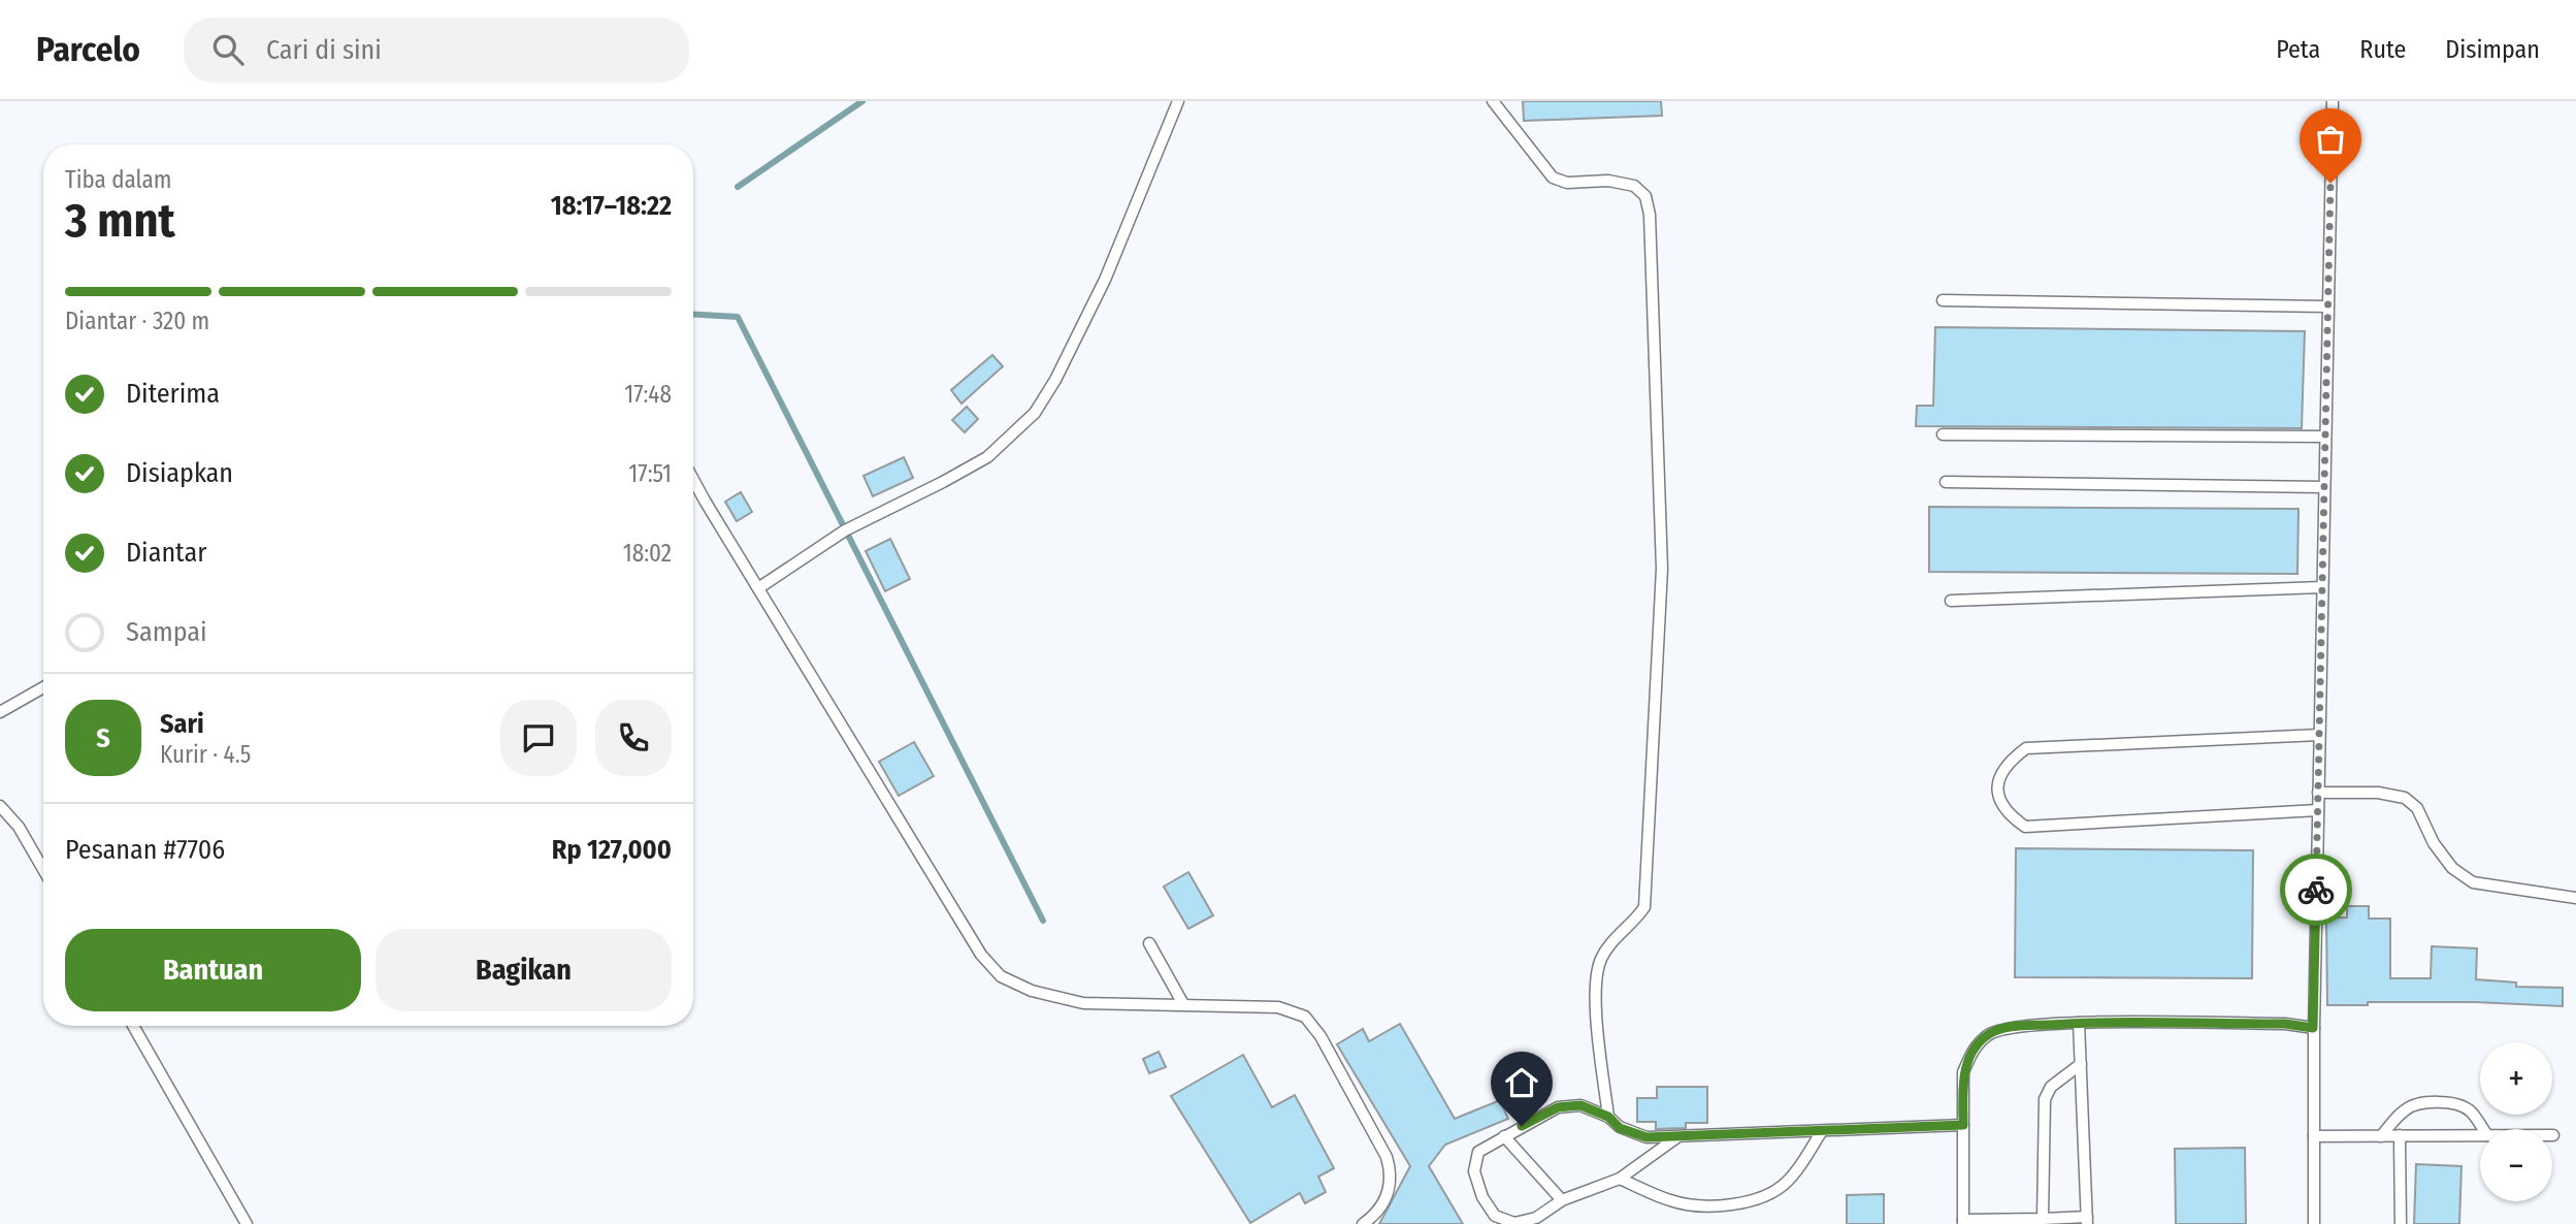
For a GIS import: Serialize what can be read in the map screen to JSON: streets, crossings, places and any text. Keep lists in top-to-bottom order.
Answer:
{
  "page": {
    "header": "Parcelo",
    "search": "Cari di sini",
    "nav": ["Peta", "Rute", "Disimpan"],
    "heading": ["3 mnt", "Tiba dalam", "18:17–18:22"],
    "panel": [
      "Sari",
      "Kurir · 4.5",
      "Pesanan #7706",
      "Rp 127,000"
    ],
    "bar": "Diantar · 320 m",
    "list": [
      ["Diterima", "17:48"],
      ["Disiapkan", "17:51"],
      ["Diantar", "18:02"],
      "Sampai"
    ],
    "round": "S",
    "buttons": ["Bantuan", "Bagikan"],
    "map_buttons": ["+", "−"]
  }
}
